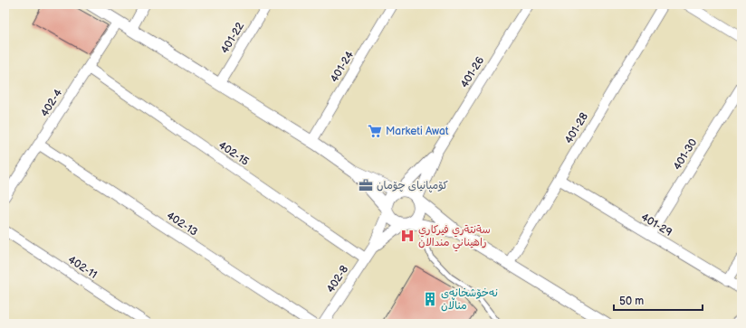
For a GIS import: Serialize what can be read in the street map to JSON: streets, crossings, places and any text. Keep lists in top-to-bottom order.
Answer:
{
  "streets": {
    "street": [
      "401-22",
      "401-24",
      "401-26",
      "402-4",
      "401-28",
      "402-15",
      "401-30",
      "402-13",
      "401-29",
      "402-11",
      "402-8"
    ]
  },
  "crossings": [
    ["402-4", "402-15"],
    ["402-4", "402-13"],
    ["401-28", "401-29"],
    ["402-15", "402-8"],
    ["401-30", "401-29"]
  ],
  "places": {
    "supermarket": ["Marketi Awat"],
    "office": ["کۆمپانیای چۆمان"],
    "hospital": ["سةنتةري فيركاري راهيناني مندالان"],
    "building": ["نەخۆشخانەی مناڵان"]
  },
  "scale_bar": "50 m"
}
